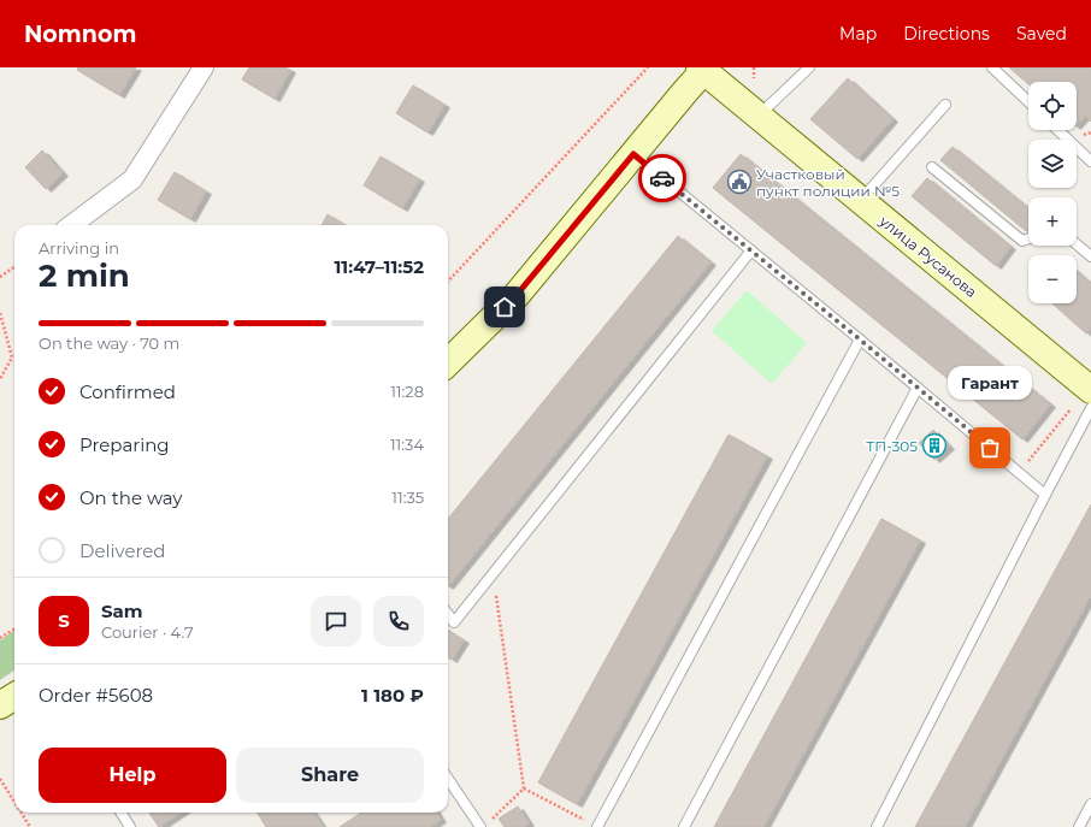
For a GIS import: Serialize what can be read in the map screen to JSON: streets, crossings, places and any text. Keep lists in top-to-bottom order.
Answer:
{
  "streets": {
    "street": ["улица Русанова"]
  },
  "places": {
    "public building": ["Участковый пункт полиции №5"],
    "building": ["ТП-305"],
    "other": ["Гарант"]
  },
  "page": {
    "header": "Nomnom",
    "nav": ["Map", "Directions", "Saved"],
    "map_buttons": ["+", "−"],
    "heading": ["2 min", "Arriving in", "11:47–11:52"],
    "panel": [
      "Sam",
      "Courier · 4.7",
      "Order #5608",
      "1 180 ₽"
    ],
    "bar": "On the way · 70 m",
    "list": [
      ["Confirmed", "11:28"],
      ["Preparing", "11:34"],
      ["On the way", "11:35"],
      "Delivered"
    ],
    "bubble": "Гарант",
    "round": "S",
    "buttons": ["Help", "Share"]
  }
}
